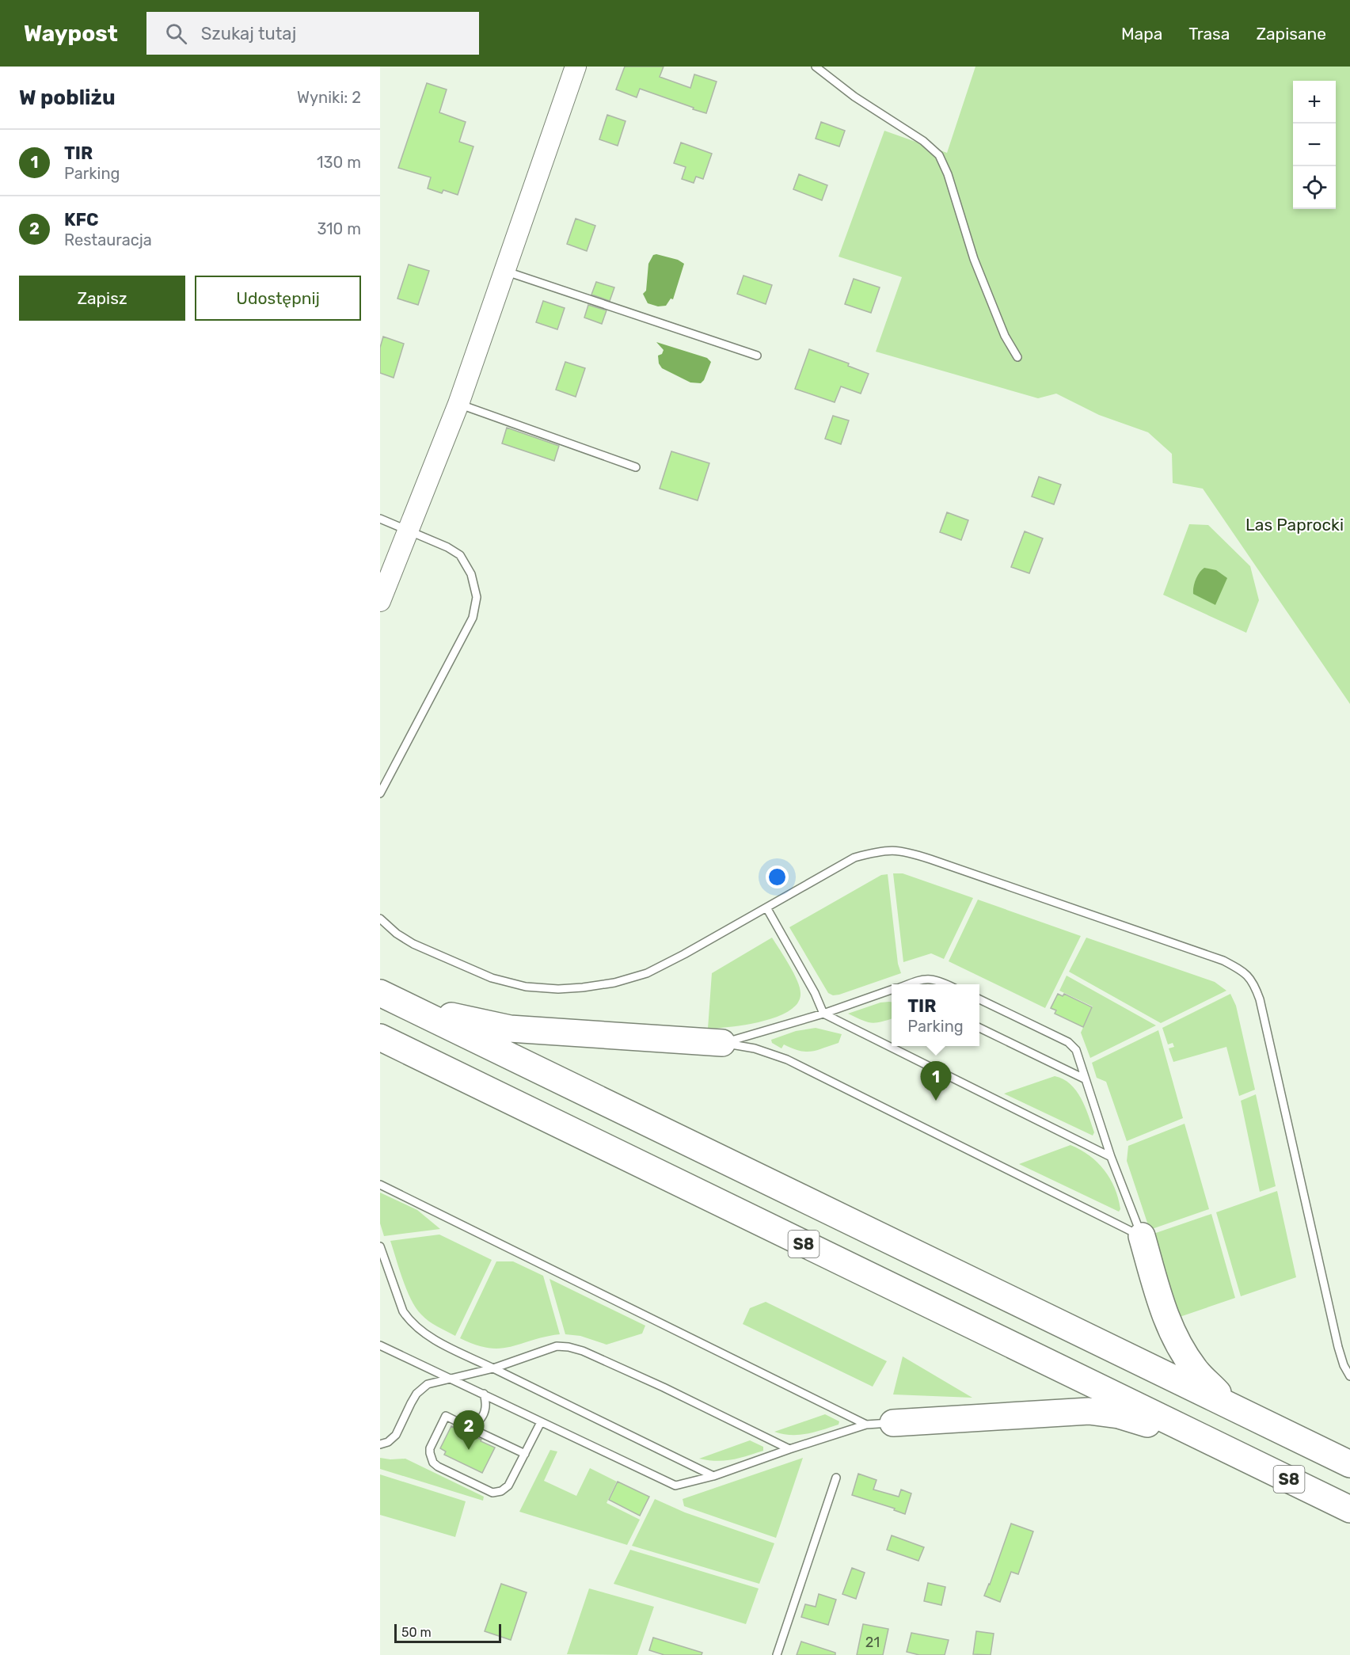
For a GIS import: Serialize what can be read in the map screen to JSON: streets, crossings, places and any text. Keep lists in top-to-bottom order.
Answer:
{
  "streets": {
    "highway": ["S8"]
  },
  "parks": ["Las Paprocki"],
  "house_numbers": ["21"],
  "scale_bar": "50 m",
  "page": {
    "header": "Waypost",
    "search": "Szukaj tutaj",
    "nav": ["Mapa", "Trasa", "Zapisane"],
    "heading": ["W pobliżu", "Wyniki: 2"],
    "map_buttons": ["+", "−"],
    "list": [
      {
        "mark": "1",
        "name": "TIR",
        "note": "Parking",
        "value": "130 m"
      },
      {
        "mark": "2",
        "name": "KFC",
        "note": "Restauracja",
        "value": "310 m"
      }
    ],
    "buttons": ["Zapisz", "Udostępnij"],
    "popup": ["TIR", "Parking"],
    "pins": ["1", "2"],
    "scale": "50 m"
  }
}
